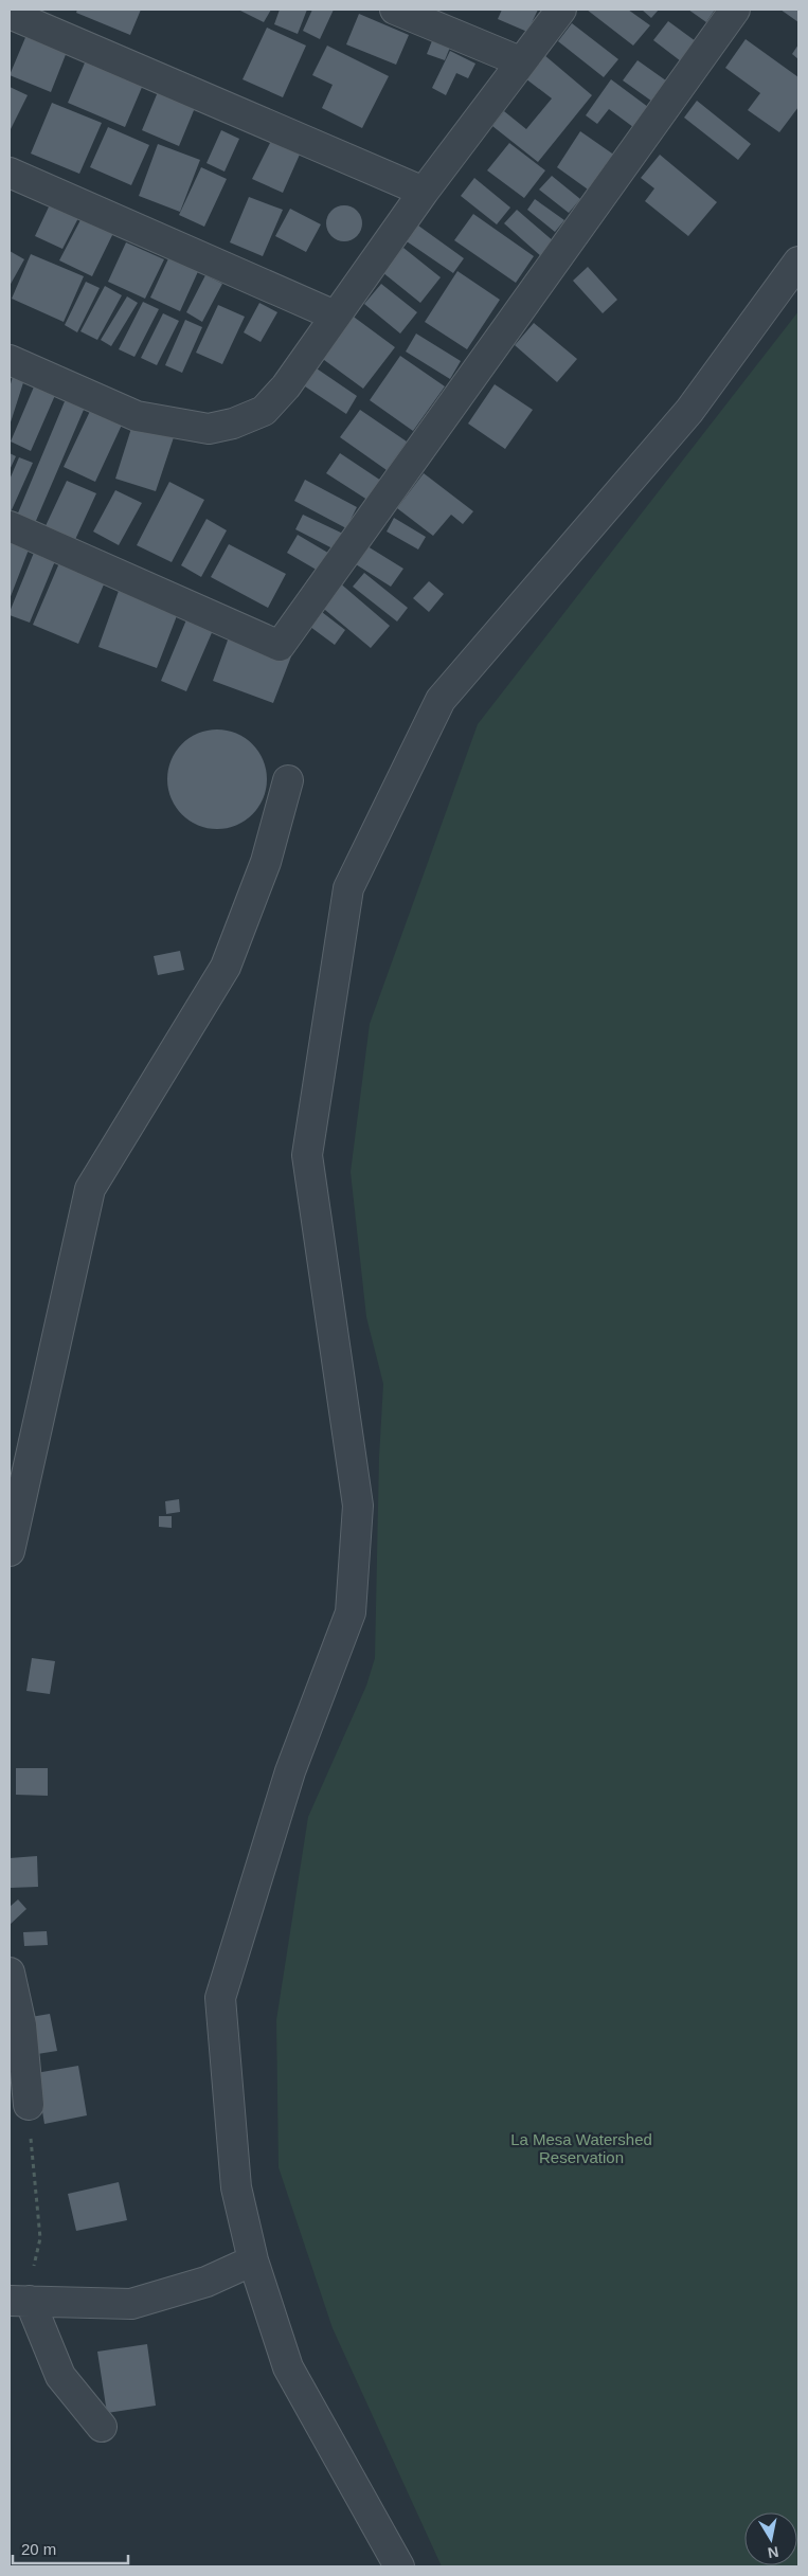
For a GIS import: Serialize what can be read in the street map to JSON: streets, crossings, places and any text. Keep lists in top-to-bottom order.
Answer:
{
  "parks": ["La Mesa Watershed Reservation"],
  "scale_bar": "20 m",
  "north": "bottom"
}
